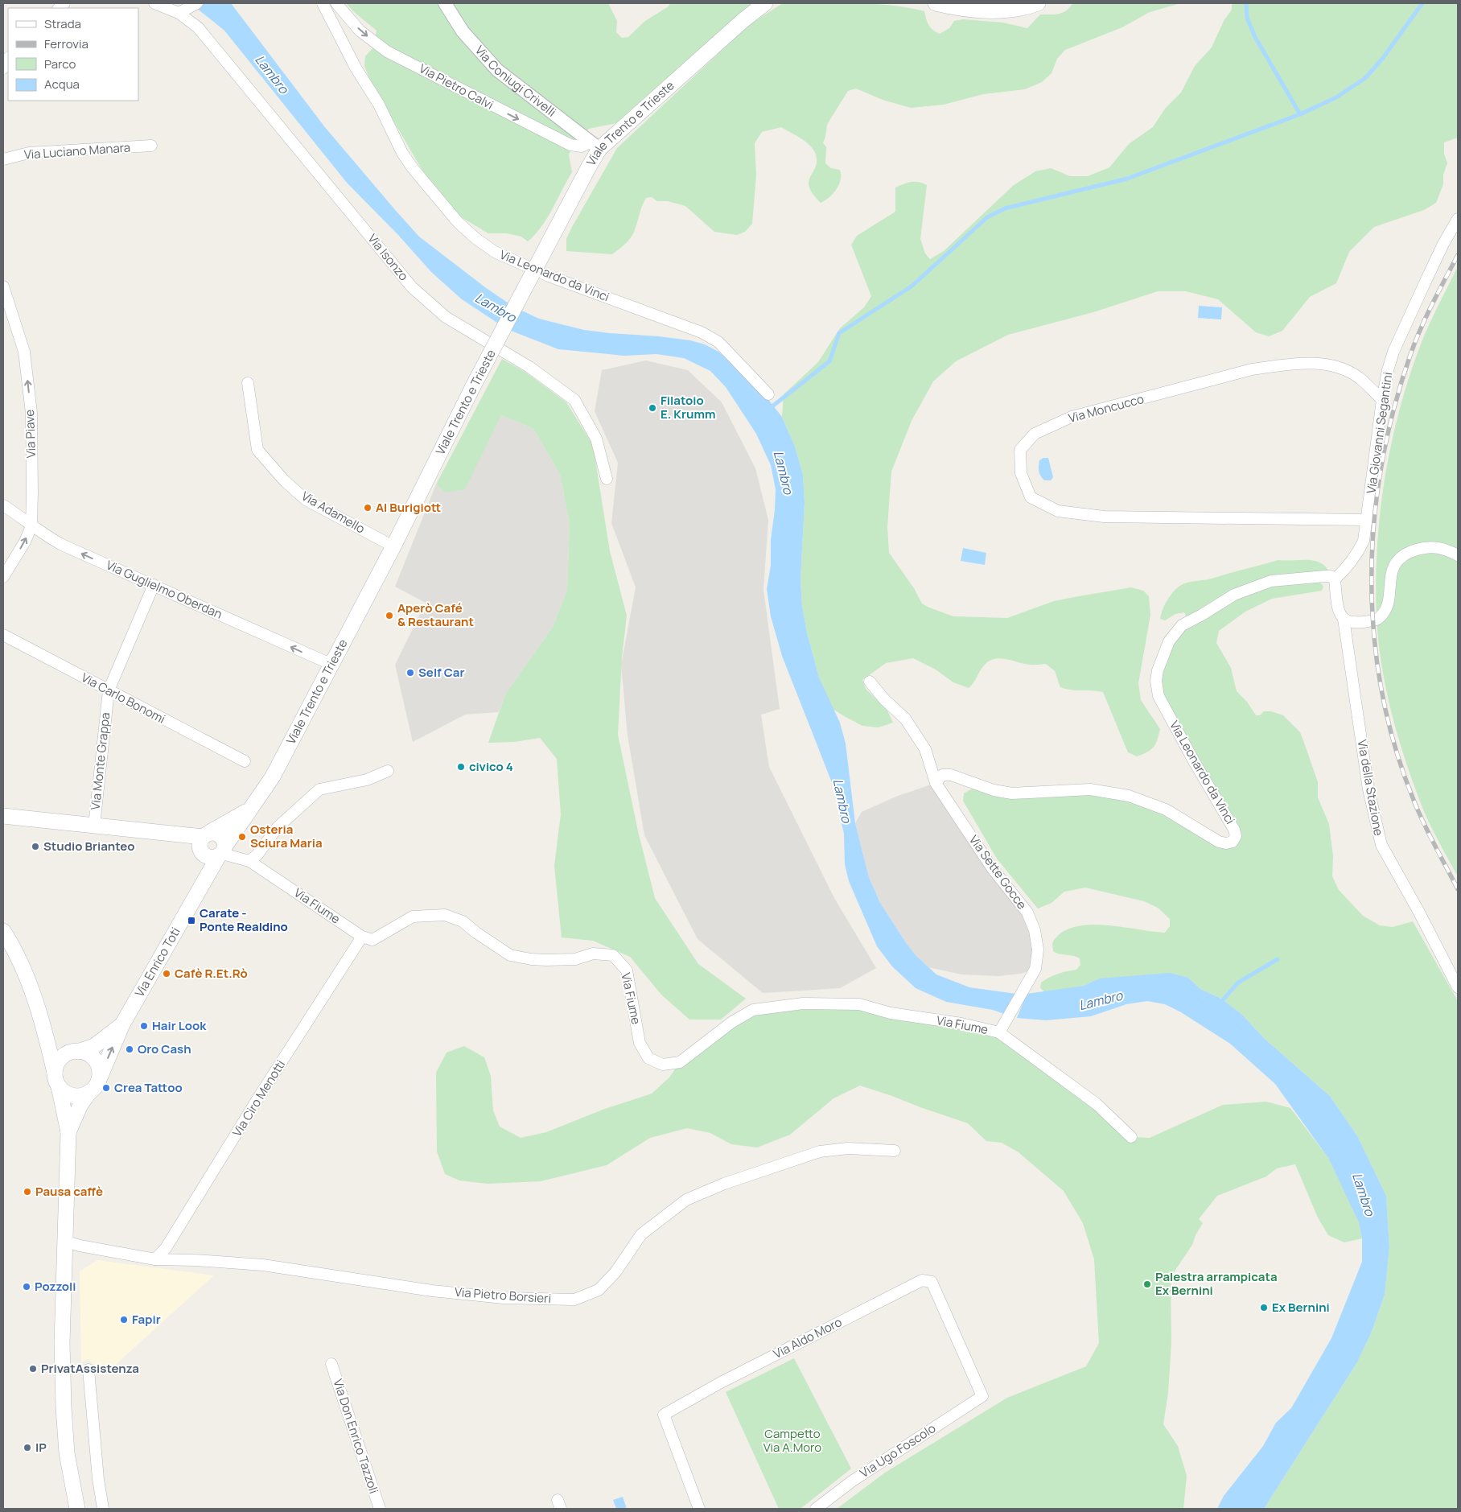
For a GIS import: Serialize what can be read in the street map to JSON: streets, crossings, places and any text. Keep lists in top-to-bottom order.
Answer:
{
  "streets": {
    "main road": ["Viale Trento e Trieste", "Via Enrico Toti"],
    "street": [
      "Via Coniugi Crivelli",
      "Via Pietro Calvi",
      "Via Luciano Manara",
      "Via Isonzo",
      "Via Leonardo da Vinci",
      "Via Moncucco",
      "Via Giovanni Segantini",
      "Via Piave",
      "Via Adamello",
      "Via Guglielmo Oberdan",
      "Via Carlo Bonomi",
      "Via Monte Grappa",
      "Via della Stazione",
      "Via Sette Gocce",
      "Via Fiume",
      "Via Ciro Menotti",
      "Via Pietro Borsieri",
      "Via Aldo Moro",
      "Via Don Enrico Tazzoli",
      "Via Ugo Foscolo"
    ]
  },
  "crossings": [
    ["Via Coniugi Crivelli", "Via Pietro Calvi"],
    ["Via Coniugi Crivelli", "Viale Trento e Trieste"],
    ["Via Pietro Calvi", "Viale Trento e Trieste"],
    ["Viale Trento e Trieste", "Via Adamello"],
    ["Viale Trento e Trieste", "Via Guglielmo Oberdan"],
    ["Viale Trento e Trieste", "Via Enrico Toti"],
    ["Via Leonardo da Vinci", "Via Giovanni Segantini"],
    ["Via Leonardo da Vinci", "Via della Stazione"],
    ["Via Leonardo da Vinci", "Via Sette Gocce"],
    ["Via Moncucco", "Via Giovanni Segantini"],
    ["Via Giovanni Segantini", "Via della Stazione"],
    ["Via Piave", "Via Guglielmo Oberdan"],
    ["Via Guglielmo Oberdan", "Via Monte Grappa"],
    ["Via Carlo Bonomi", "Via Monte Grappa"],
    ["Via Sette Gocce", "Via Fiume"],
    ["Via Fiume", "Via Enrico Toti"],
    ["Via Fiume", "Via Ciro Menotti"],
    ["Via Ciro Menotti", "Via Pietro Borsieri"],
    ["Via Aldo Moro", "Via Ugo Foscolo"]
  ],
  "one_way": ["Via Pietro Calvi", "Via Piave", "Via Guglielmo Oberdan"],
  "water": ["Lambro"],
  "parks": ["Campetto Via A.Moro"],
  "places": {
    "other": [
      "Filatoio E. Krumm",
      "Al Burigiott",
      "Aperò Café & Restaurant",
      "Self Car",
      "civico 4",
      "Osteria Sciura Maria",
      "Studio Brianteo",
      "Cafè R.Et.Rò",
      "Hair Look",
      "Oro Cash",
      "Crea Tattoo",
      "Pausa caffè",
      "Palestra arrampicata Ex Bernini",
      "Pozzoli",
      "Ex Bernini",
      "Fapir",
      "PrivatAssistenza",
      "IP"
    ],
    "transit": ["Carate - Ponte Realdino"]
  },
  "legend": [
    "Strada",
    "Ferrovia",
    "Parco",
    "Acqua"
  ]
}
